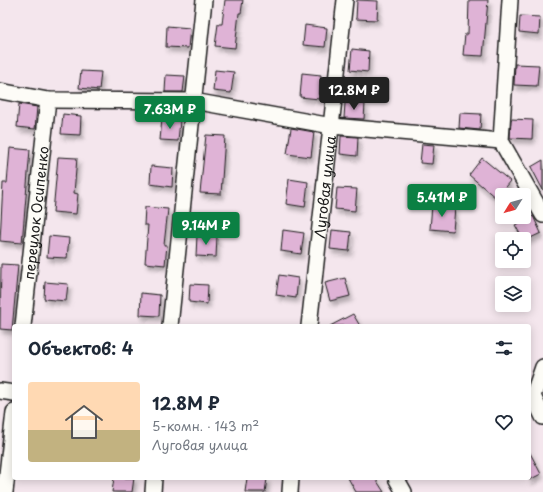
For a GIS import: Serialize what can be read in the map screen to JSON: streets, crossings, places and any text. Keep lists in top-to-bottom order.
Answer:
{
  "streets": {
    "street": ["Луговая улица", "переулок Осипенко"]
  },
  "north": "bottom left",
  "page": {
    "price": [
      "12.8M ₽",
      "7.63M ₽",
      "5.41M ₽",
      "9.14M ₽"
    ],
    "heading": "Объектов: 4",
    "list": [
      {
        "name": "12.8M ₽",
        "note": "5-комн. · 143 m² · Луговая улица"
      }
    ]
  }
}
